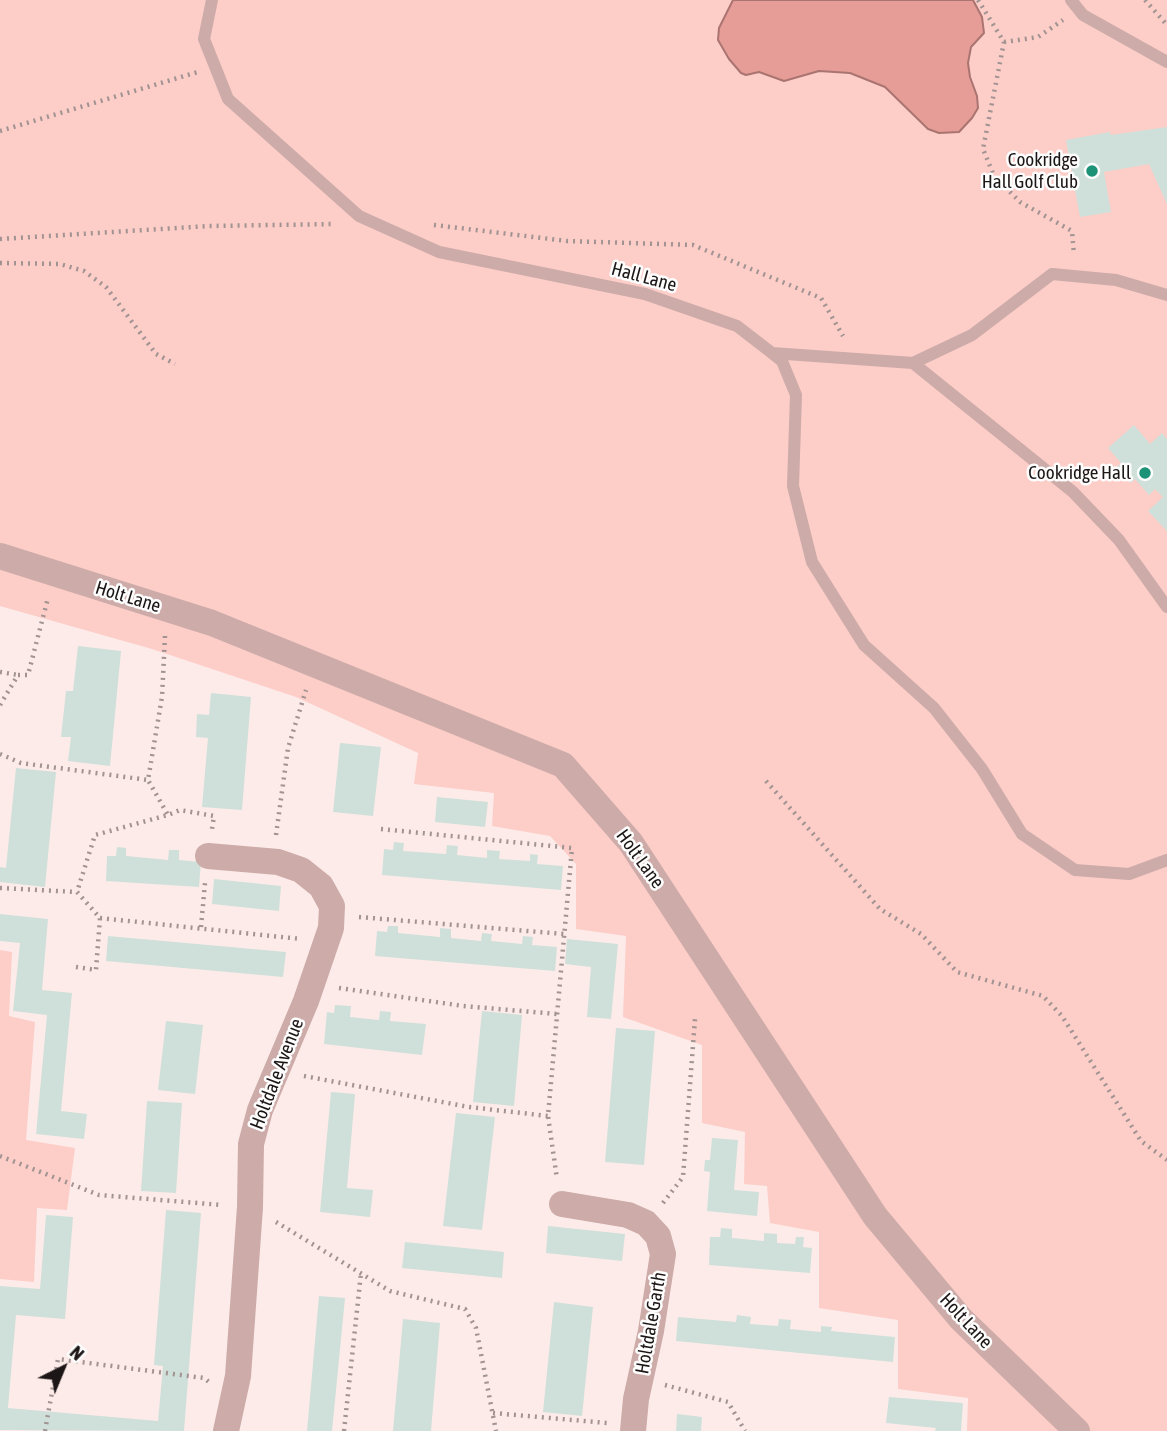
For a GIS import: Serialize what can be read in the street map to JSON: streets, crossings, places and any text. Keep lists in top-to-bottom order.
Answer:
{
  "streets": {
    "street": ["Holt Lane", "Holtdale Avenue", "Holtdale Garth"],
    "lane": ["Hall Lane"]
  },
  "places": ["Cookridge Hall Golf Club", "Cookridge Hall"],
  "north": "top right"
}
